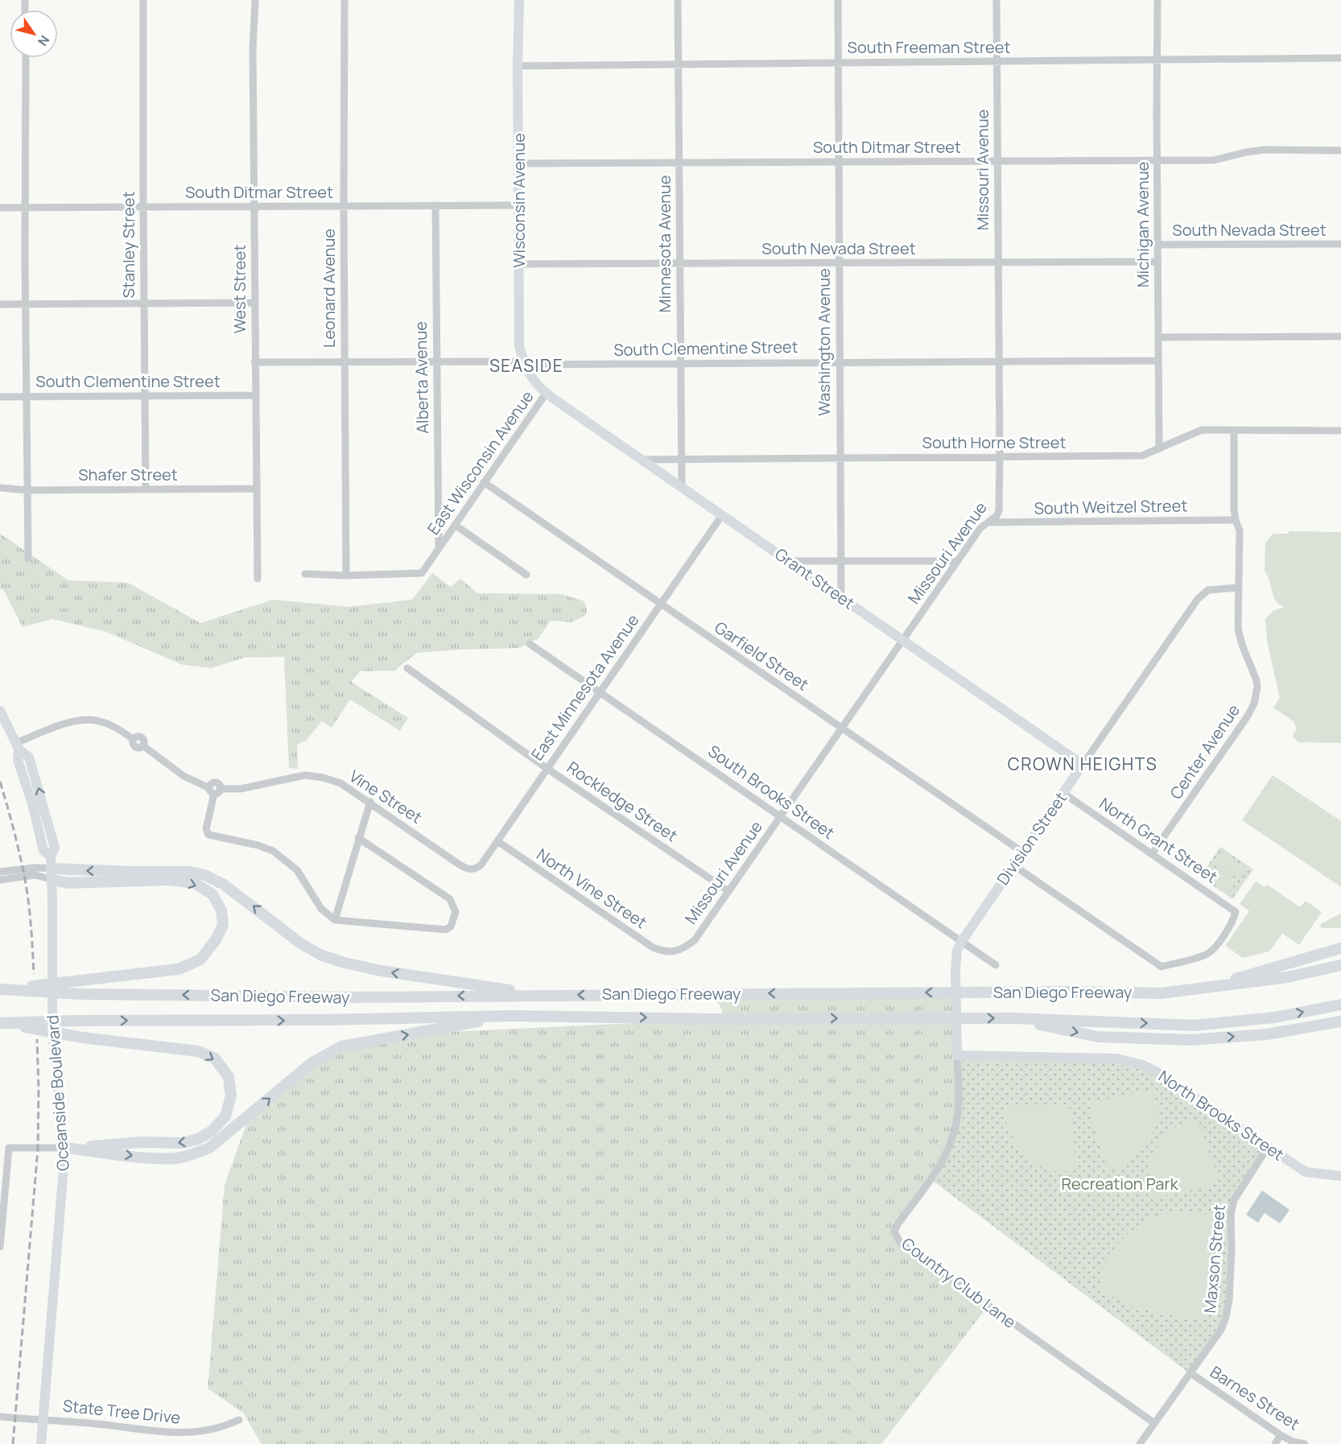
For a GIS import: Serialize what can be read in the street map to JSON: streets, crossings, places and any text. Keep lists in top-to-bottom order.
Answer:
{
  "streets": {
    "highway": ["San Diego Freeway"],
    "main road": [
      "Wisconsin Avenue",
      "Grant Street",
      "Division Street",
      "Oceanside Boulevard",
      "North Brooks Street",
      "Country Club Lane"
    ],
    "street": [
      "South Freeman Street",
      "South Ditmar Street",
      "Missouri Avenue",
      "Michigan Avenue",
      "South Nevada Street",
      "Minnesota Avenue",
      "Stanley Street",
      "Leonard Avenue",
      "West Street",
      "Washington Avenue",
      "South Clementine Street",
      "Alberta Avenue",
      "South Horne Street",
      "East Wisconsin Avenue",
      "Shafer Street",
      "South Weitzel Street",
      "Garfield Street",
      "East Minnesota Avenue",
      "Center Avenue",
      "South Brooks Street",
      "Vine Street",
      "Rockledge Street",
      "North Grant Street",
      "North Vine Street",
      "Maxson Street",
      "Barnes Street",
      "State Tree Drive"
    ]
  },
  "crossings": [
    ["South Freeman Street", "Missouri Avenue"],
    ["South Freeman Street", "Wisconsin Avenue"],
    ["South Freeman Street", "Michigan Avenue"],
    ["South Freeman Street", "Minnesota Avenue"],
    ["South Freeman Street", "Washington Avenue"],
    ["South Ditmar Street", "Missouri Avenue"],
    ["South Ditmar Street", "Wisconsin Avenue"],
    ["South Ditmar Street", "Michigan Avenue"],
    ["South Ditmar Street", "Minnesota Avenue"],
    ["South Ditmar Street", "Stanley Street"],
    ["South Ditmar Street", "Leonard Avenue"],
    ["South Ditmar Street", "West Street"],
    ["South Ditmar Street", "Washington Avenue"],
    ["South Ditmar Street", "Alberta Avenue"],
    ["Missouri Avenue", "South Nevada Street"],
    ["Missouri Avenue", "South Clementine Street"],
    ["Missouri Avenue", "South Horne Street"],
    ["Missouri Avenue", "South Weitzel Street"],
    ["Missouri Avenue", "Grant Street"],
    ["Missouri Avenue", "Garfield Street"],
    ["Missouri Avenue", "South Brooks Street"],
    ["Missouri Avenue", "Rockledge Street"],
    ["Missouri Avenue", "North Vine Street"],
    ["Wisconsin Avenue", "South Nevada Street"],
    ["Wisconsin Avenue", "South Clementine Street"],
    ["Wisconsin Avenue", "East Wisconsin Avenue"],
    ["Wisconsin Avenue", "Grant Street"],
    ["Michigan Avenue", "South Nevada Street"],
    ["Michigan Avenue", "South Clementine Street"],
    ["Michigan Avenue", "South Horne Street"],
    ["South Nevada Street", "Minnesota Avenue"],
    ["South Nevada Street", "Washington Avenue"],
    ["Minnesota Avenue", "South Clementine Street"],
    ["Minnesota Avenue", "South Horne Street"],
    ["Minnesota Avenue", "Grant Street"],
    ["Stanley Street", "South Clementine Street"],
    ["Stanley Street", "Shafer Street"],
    ["Leonard Avenue", "South Clementine Street"],
    ["Leonard Avenue", "East Wisconsin Avenue"],
    ["West Street", "South Clementine Street"],
    ["West Street", "Shafer Street"],
    ["Washington Avenue", "South Clementine Street"],
    ["Washington Avenue", "South Horne Street"],
    ["Washington Avenue", "Grant Street"],
    ["South Clementine Street", "Alberta Avenue"],
    ["Alberta Avenue", "East Wisconsin Avenue"],
    ["South Horne Street", "Grant Street"],
    ["South Horne Street", "Center Avenue"],
    ["East Wisconsin Avenue", "Grant Street"],
    ["East Wisconsin Avenue", "Garfield Street"],
    ["South Weitzel Street", "Center Avenue"],
    ["Grant Street", "East Minnesota Avenue"],
    ["Grant Street", "Division Street"],
    ["Garfield Street", "East Minnesota Avenue"],
    ["Garfield Street", "Division Street"],
    ["East Minnesota Avenue", "South Brooks Street"],
    ["East Minnesota Avenue", "Vine Street"],
    ["East Minnesota Avenue", "Rockledge Street"],
    ["East Minnesota Avenue", "North Vine Street"],
    ["Center Avenue", "Division Street"],
    ["Center Avenue", "North Grant Street"],
    ["South Brooks Street", "Division Street"],
    ["Vine Street", "Oceanside Boulevard"],
    ["Division Street", "North Grant Street"],
    ["Division Street", "Country Club Lane"],
    ["Oceanside Boulevard", "State Tree Drive"],
    ["North Brooks Street", "Maxson Street"],
    ["North Brooks Street", "Country Club Lane"],
    ["Maxson Street", "Country Club Lane"],
    ["Maxson Street", "Barnes Street"]
  ],
  "districts": ["SEASIDE", "CROWN HEIGHTS"],
  "parks": ["Recreation Park"],
  "north": "bottom right"
}
